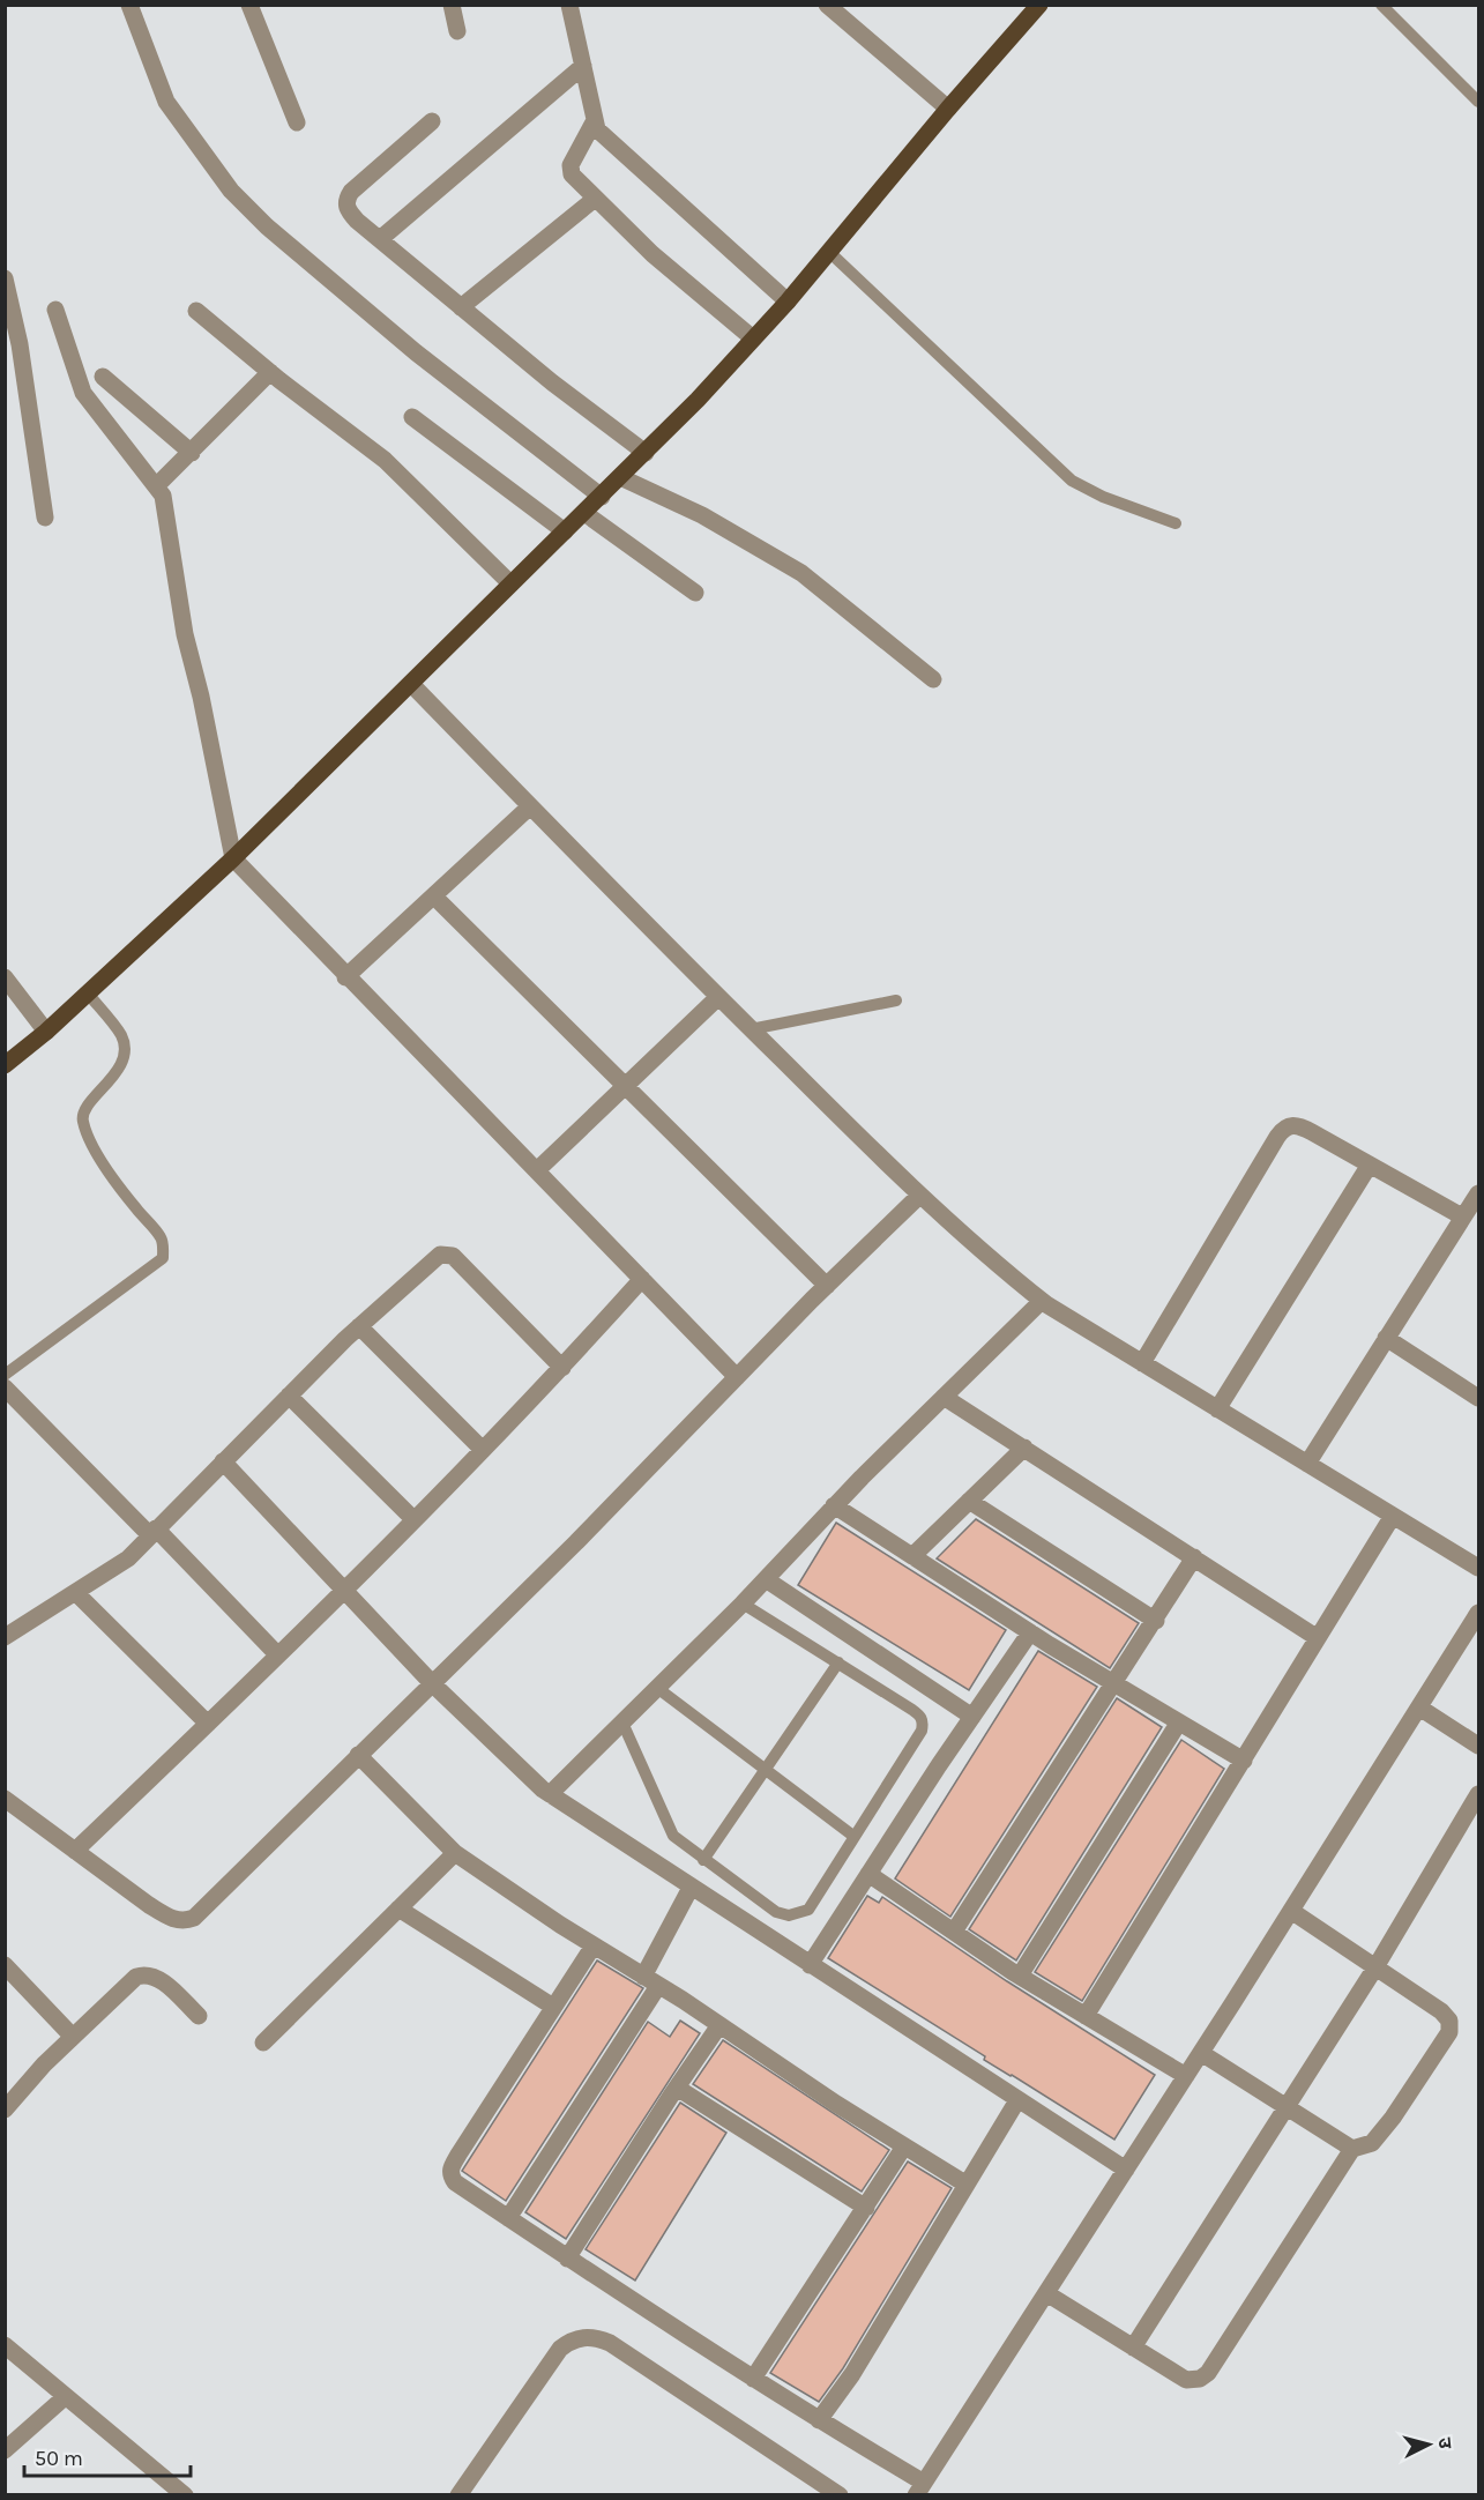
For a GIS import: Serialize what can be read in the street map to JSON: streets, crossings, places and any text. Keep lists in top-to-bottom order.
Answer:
{
  "scale_bar": "50 m",
  "north": "right"
}
